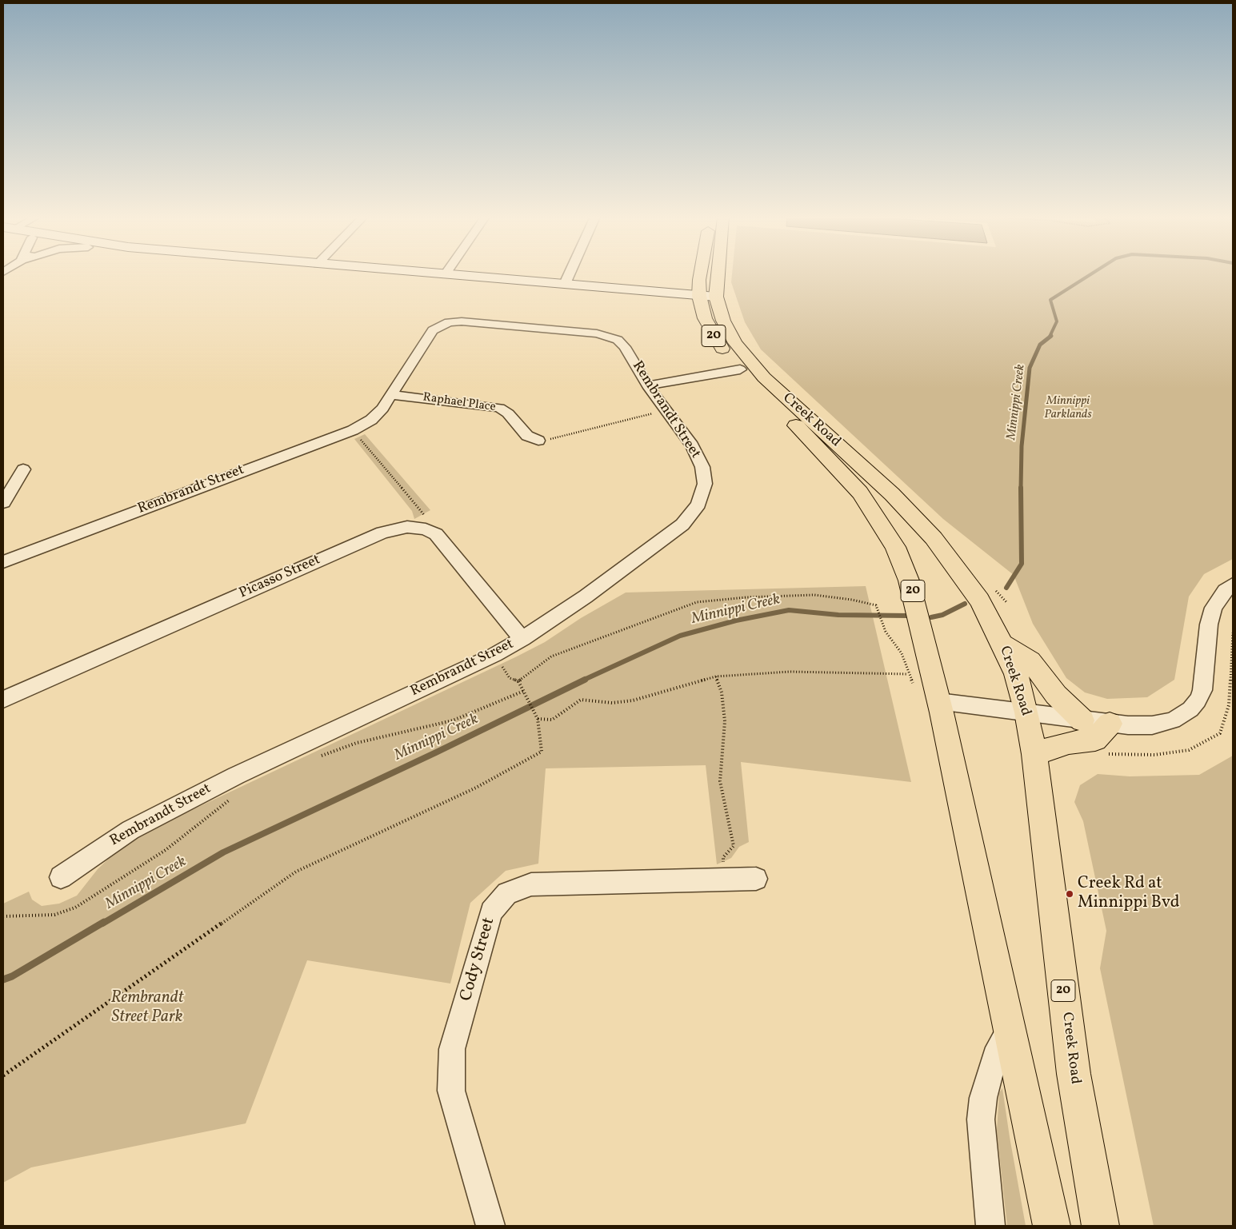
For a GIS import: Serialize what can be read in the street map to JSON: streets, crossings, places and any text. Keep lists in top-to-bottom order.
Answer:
{
  "streets": {
    "main road": ["20", "Creek Road"],
    "street": [
      "Raphael Place",
      "Rembrandt Street",
      "Picasso Street",
      "Cody Street"
    ]
  },
  "crossings": [
    ["Raphael Place", "Rembrandt Street"],
    ["Rembrandt Street", "Picasso Street"]
  ],
  "water": ["Minnippi Creek"],
  "parks": ["Minnippi Parklands", "Rembrandt Street Park"],
  "places": ["Creek Rd at Minnippi Bvd"]
}
